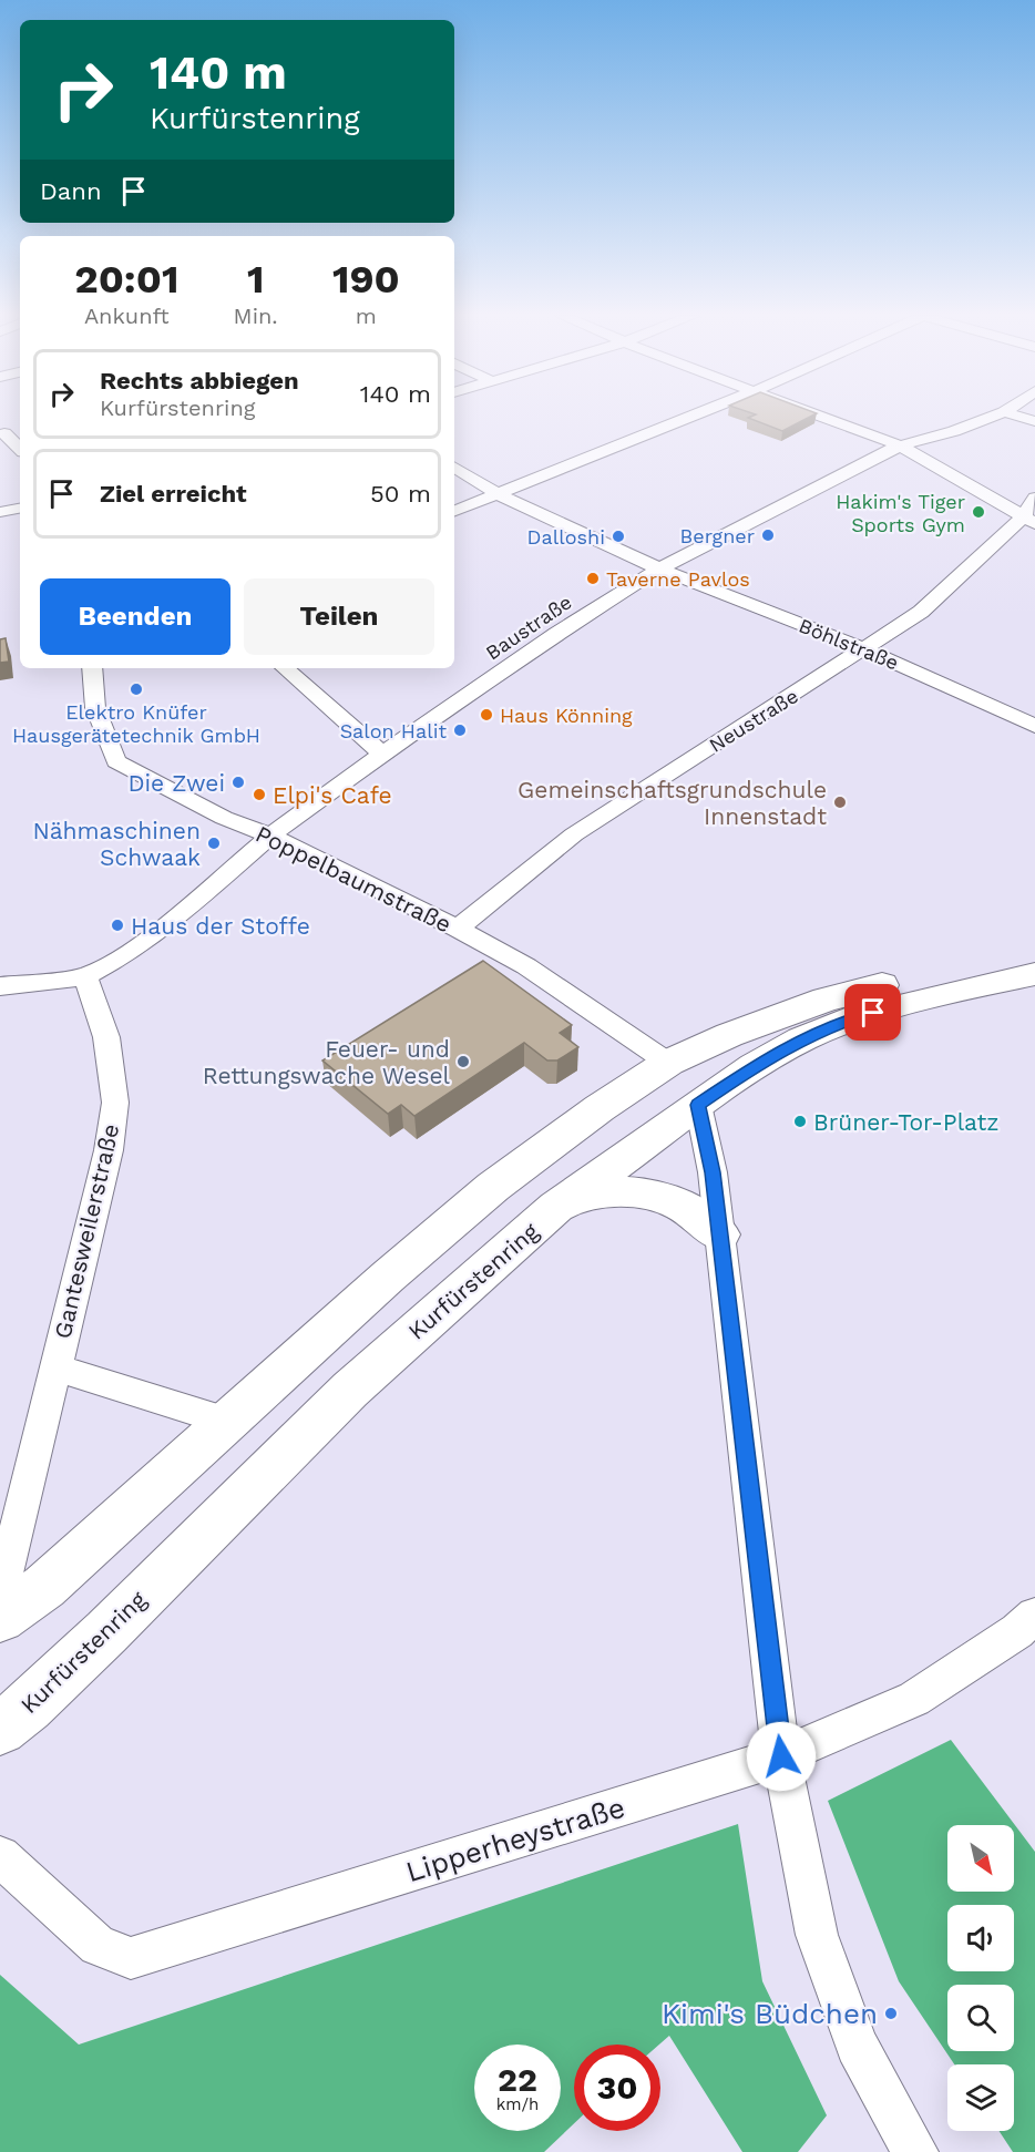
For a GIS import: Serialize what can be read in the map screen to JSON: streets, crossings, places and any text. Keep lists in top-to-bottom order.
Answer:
{
  "streets": {
    "main road": ["Kurfürstenring"],
    "street": [
      "Baustraße",
      "Böhlstraße",
      "Neustraße",
      "Poppelbaumstraße",
      "Gantesweilerstraße",
      "Lipperheystraße"
    ]
  },
  "crossings": [
    ["Baustraße", "Böhlstraße"],
    ["Baustraße", "Poppelbaumstraße"],
    ["Böhlstraße", "Neustraße"],
    ["Neustraße", "Poppelbaumstraße"]
  ],
  "places": [
    "Hakim's Tiger Sports Gym",
    "Bergner",
    "Dalloshi",
    "Taverne Pavlos",
    "Elektro Knüfer Hausgerätetechnik GmbH",
    "Haus Könning",
    "Salon Halit",
    "Die Zwei",
    "Elpi's Cafe",
    "Gemeinschaftsgrundschule Innenstadt",
    "Nähmaschinen Schwaak",
    "Haus der Stoffe",
    "Feuer- und Rettungswache Wesel",
    "Brüner-Tor-Platz",
    "Kimi's Büdchen"
  ],
  "north": "bottom right",
  "page": {
    "turn": ["140 m", "Kurfürstenring"],
    "then": "Dann",
    "eta": [
      "20:01",
      "Ankunft",
      "1",
      "Min.",
      "190",
      "m"
    ],
    "list": [
      {
        "name": "Rechts abbiegen",
        "note": "Kurfürstenring",
        "value": "140 m"
      },
      {
        "name": "Ziel erreicht",
        "value": "50 m"
      }
    ],
    "buttons": ["Beenden", "Teilen"],
    "speed": "22 km/h",
    "limit": "30"
  }
}
